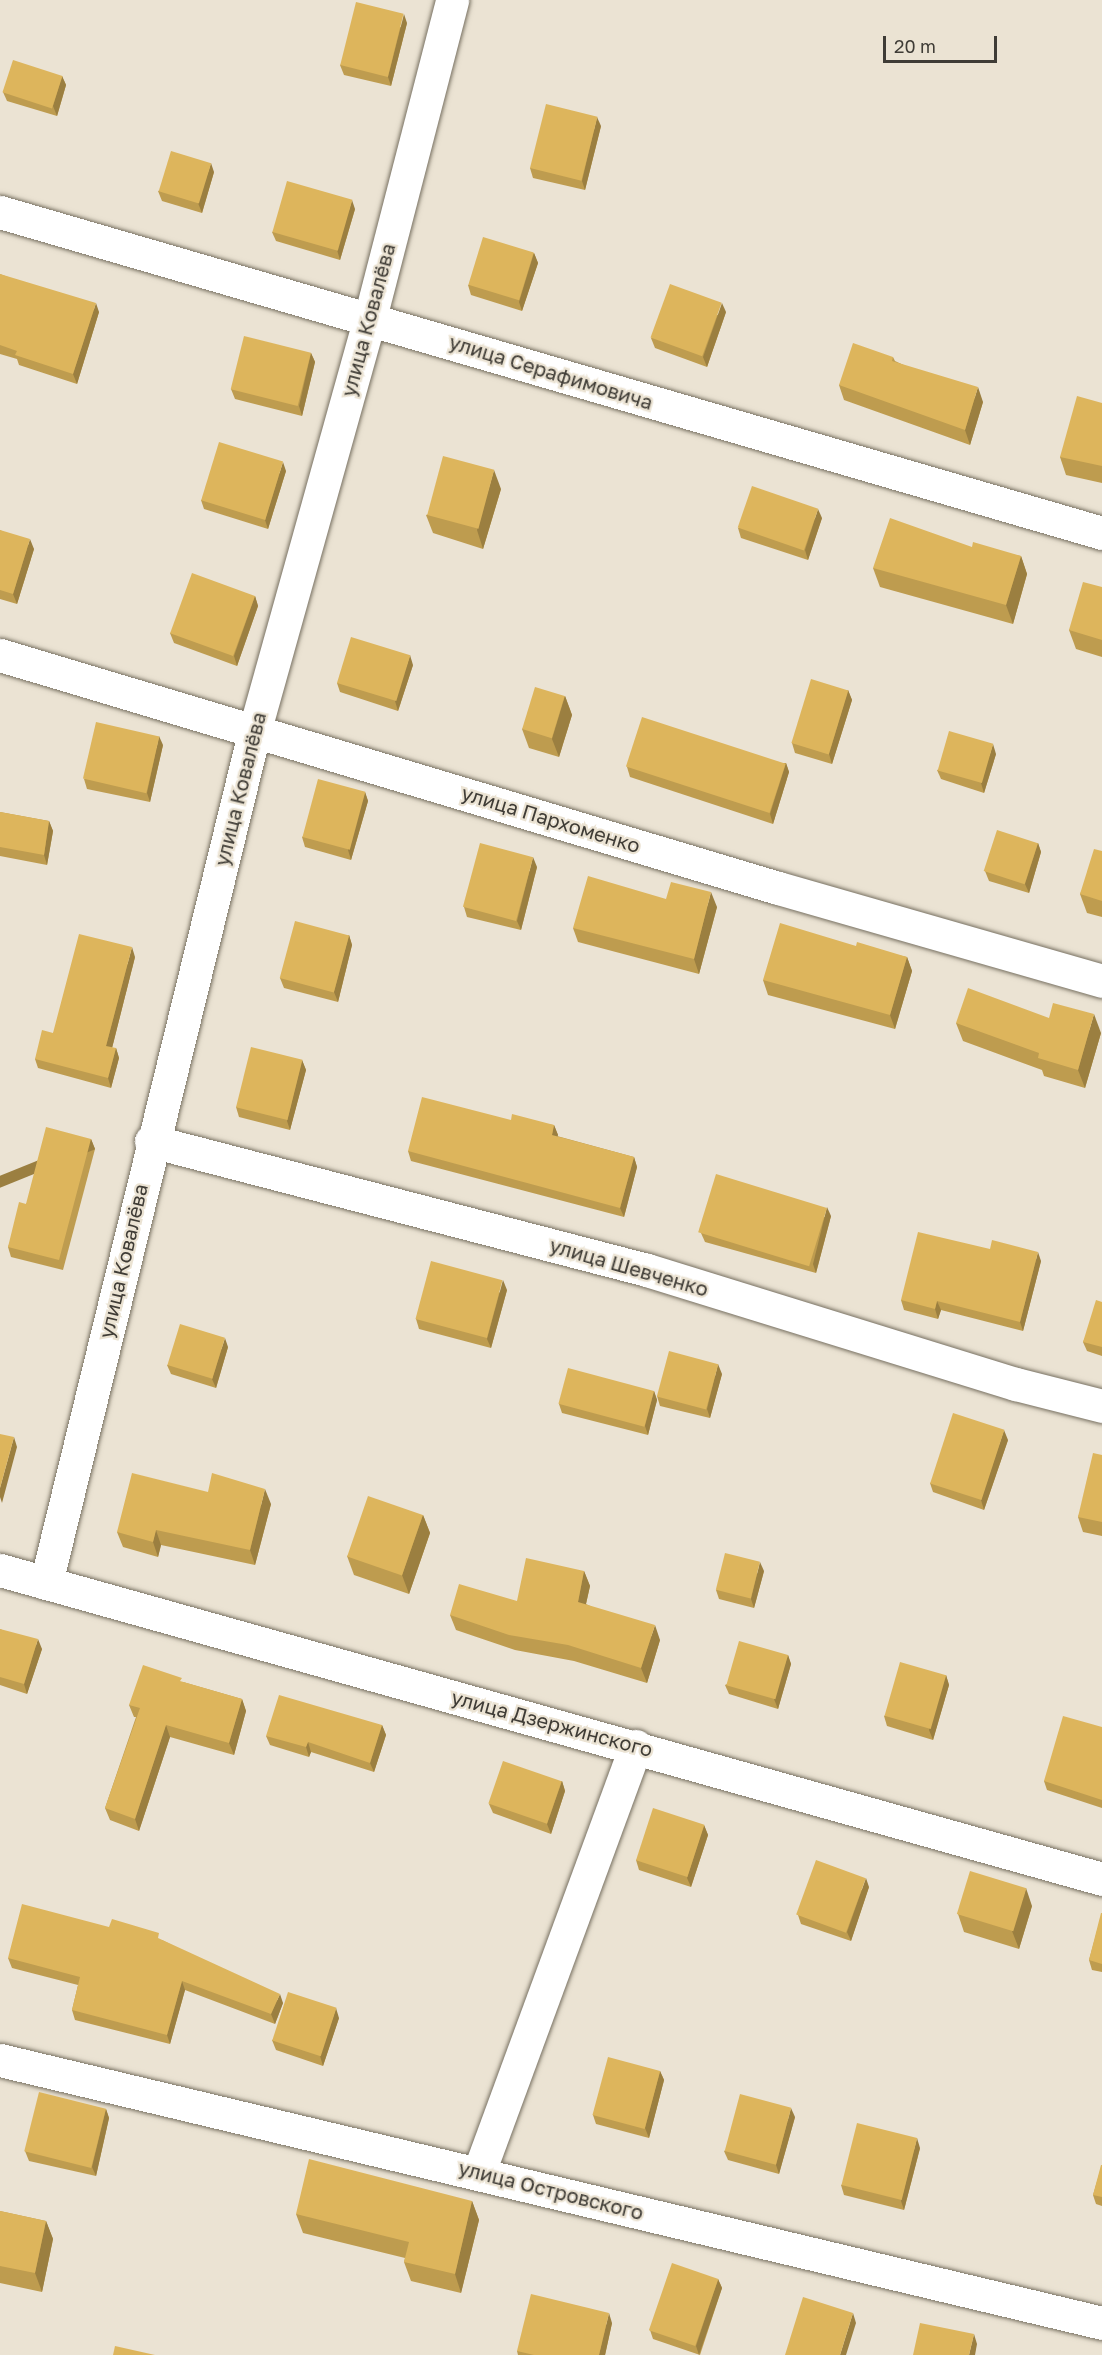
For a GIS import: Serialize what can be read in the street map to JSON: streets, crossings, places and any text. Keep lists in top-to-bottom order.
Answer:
{
  "streets": {
    "street": [
      "улица Ковалёва",
      "улица Серафимовича",
      "улица Пархоменко",
      "улица Шевченко",
      "улица Дзержинского",
      "улица Островского"
    ]
  },
  "crossings": [
    ["улица Ковалёва", "улица Серафимовича"],
    ["улица Ковалёва", "улица Пархоменко"],
    ["улица Ковалёва", "улица Шевченко"],
    ["улица Ковалёва", "улица Дзержинского"]
  ],
  "scale_bar": "20 m"
}
